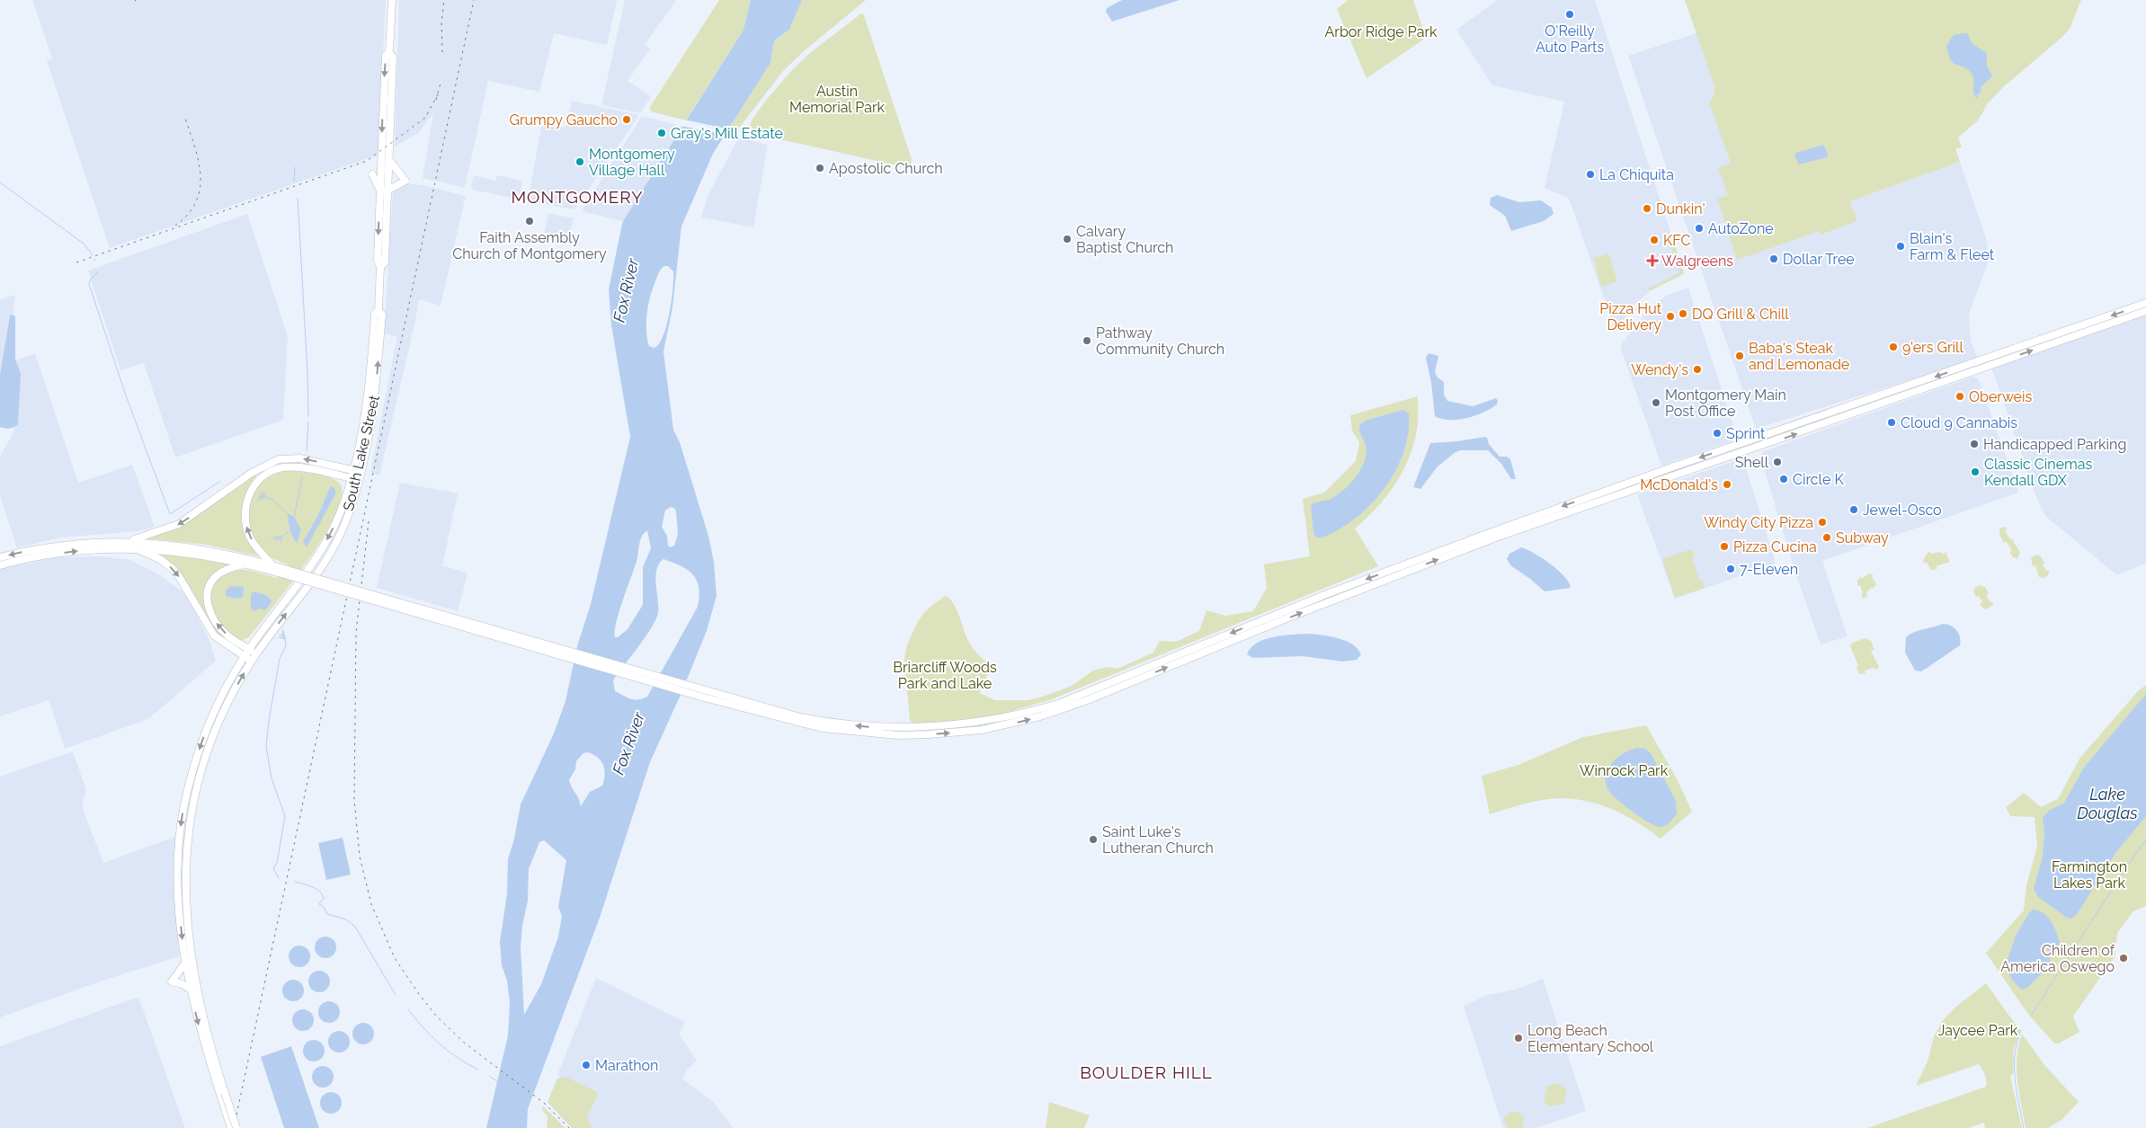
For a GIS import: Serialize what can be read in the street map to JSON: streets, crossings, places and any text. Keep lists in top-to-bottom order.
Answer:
{
  "streets": {
    "main road": ["South Lake Street"]
  },
  "districts": ["MONTGOMERY", "BOULDER HILL"],
  "water": ["Fox River", "Lake Douglas"],
  "parks": [
    "Arbor Ridge Park",
    "Austin Memorial Park",
    "Briarcliff Woods Park and Lake",
    "Winrock Park",
    "Farmington Lakes Park",
    "Jaycee Park"
  ],
  "places": {
    "other": [
      "O'Reilly Auto Parts",
      "Grumpy Gaucho",
      "Gray's Mill Estate",
      "Montgomery Village Hall",
      "Apostolic Church",
      "La Chiquita",
      "Dunkin'",
      "Faith Assembly Church of Montgomery",
      "AutoZone",
      "Calvary Baptist Church",
      "KFC",
      "Blain's Farm & Fleet",
      "Dollar Tree",
      "DQ Grill & Chill",
      "Pizza Hut Delivery",
      "Pathway Community Church",
      "9'ers Grill",
      "Baba's Steak and Lemonade",
      "Wendy's",
      "Oberweis",
      "Montgomery Main Post Office",
      "Cloud 9 Cannabis",
      "Sprint",
      "Handicapped Parking",
      "Shell",
      "Classic Cinemas Kendall GDX",
      "Circle K",
      "McDonald's",
      "Jewel-Osco",
      "Windy City Pizza",
      "Subway",
      "Pizza Cucina",
      "7-Eleven",
      "Saint Luke's Lutheran Church",
      "Children of America Oswego",
      "Long Beach Elementary School",
      "Marathon"
    ],
    "health": ["Walgreens"]
  }
}
